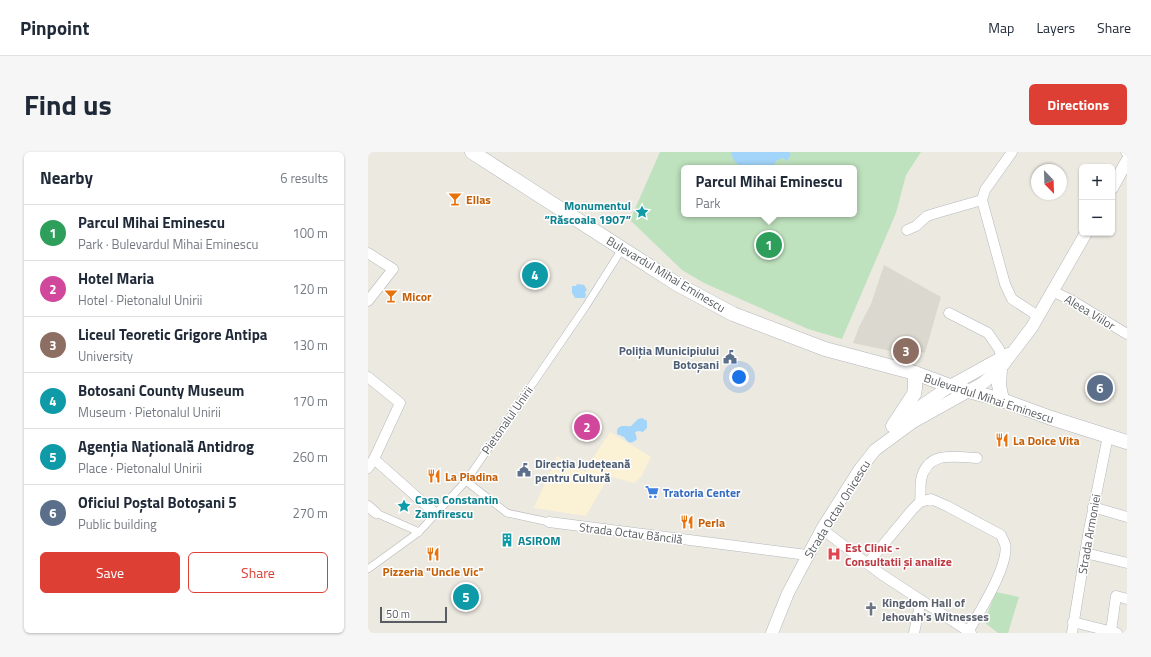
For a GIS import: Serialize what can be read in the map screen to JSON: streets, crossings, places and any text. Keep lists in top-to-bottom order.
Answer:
{
  "streets": {
    "main road": ["Bulevardul Mihai Eminescu"],
    "street": [
      "Aleea Viilor",
      "Pietonalul Unirii",
      "Strada Octav Onicescu",
      "Strada Octav Băncilă",
      "Strada Armoniei"
    ]
  },
  "crossings": [
    ["Bulevardul Mihai Eminescu", "Pietonalul Unirii"],
    ["Bulevardul Mihai Eminescu", "Strada Octav Onicescu"],
    ["Bulevardul Mihai Eminescu", "Strada Armoniei"],
    ["Aleea Viilor", "Strada Octav Onicescu"],
    ["Pietonalul Unirii", "Strada Octav Băncilă"],
    ["Strada Octav Onicescu", "Strada Octav Băncilă"]
  ],
  "places": {
    "bar": ["Ellas", "Micor"],
    "place": ["Monumentul ”Răscoala 1907”", "Casa Constantin Zamfirescu"],
    "public building": ["Poliția Municipiului Botoșani", "Direcția Județeană pentru Cultură"],
    "restaurant": [
      "La Dolce Vita",
      "La Piadina",
      "Perla",
      "Pizzeria \"Uncle Vic\""
    ],
    "supermarket": ["Tratoria Center"],
    "building": ["ASIROM"],
    "hospital": ["Est Clinic - Consultatii și analize"],
    "church": ["Kingdom Hall of Jehovah's Witnesses"]
  },
  "scale_bar": "50 m",
  "north": "bottom right",
  "page": {
    "header": "Pinpoint",
    "nav": ["Map", "Layers", "Share"],
    "title": "Find us",
    "buttons": [
      "Directions",
      ["Save", "Share"]
    ],
    "heading": ["Nearby", "6 results"],
    "map_buttons": ["+", "−"],
    "popup": ["Parcul Mihai Eminescu", "Park"],
    "list": [
      {
        "mark": "1",
        "name": "Parcul Mihai Eminescu",
        "note": "Park · Bulevardul Mihai Eminescu",
        "value": "100 m"
      },
      {
        "mark": "2",
        "name": "Hotel Maria",
        "note": "Hotel · Pietonalul Unirii",
        "value": "120 m"
      },
      {
        "mark": "3",
        "name": "Liceul Teoretic Grigore Antipa",
        "note": "University",
        "value": "130 m"
      },
      {
        "mark": "4",
        "name": "Botosani County Museum",
        "note": "Museum · Pietonalul Unirii",
        "value": "170 m"
      },
      {
        "mark": "5",
        "name": "Agenția Națională Antidrog",
        "note": "Place · Pietonalul Unirii",
        "value": "260 m"
      },
      {
        "mark": "6",
        "name": "Oficiul Poștal Botoșani 5",
        "note": "Public building",
        "value": "270 m"
      }
    ],
    "pins": [
      "1",
      "4",
      "3",
      "6",
      "2",
      "5"
    ],
    "scale": "50 m"
  }
}
